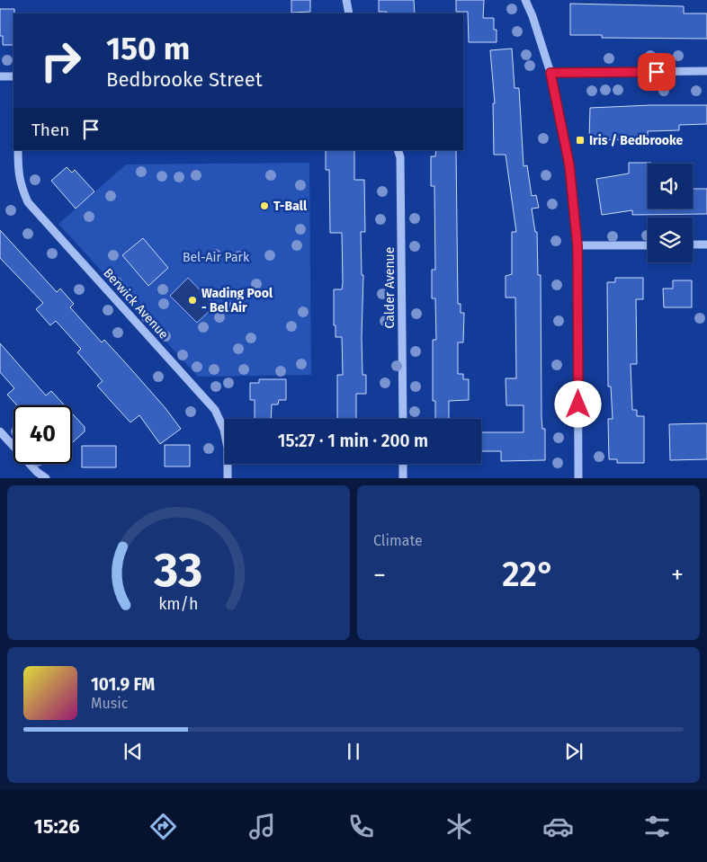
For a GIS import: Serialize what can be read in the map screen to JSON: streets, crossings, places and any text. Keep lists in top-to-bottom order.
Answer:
{
  "streets": {
    "street": ["Calder Avenue", "Berwick Avenue"]
  },
  "parks": ["Bel-Air Park"],
  "places": {
    "transit": ["Iris / Bedbrooke"],
    "other": ["T-Ball", "Wading Pool - Bel Air"]
  },
  "page": {
    "turn": ["150 m", "Bedbrooke Street"],
    "then": "Then",
    "limit": "40",
    "trip": "15:27 · 1 min · 200 m",
    "tile": "Climate",
    "heat": ["−", "22°", "+"],
    "song": ["101.9 FM", "Music"],
    "tabs": "15:26",
    "gauge": ["33", "km/h"]
  }
}
